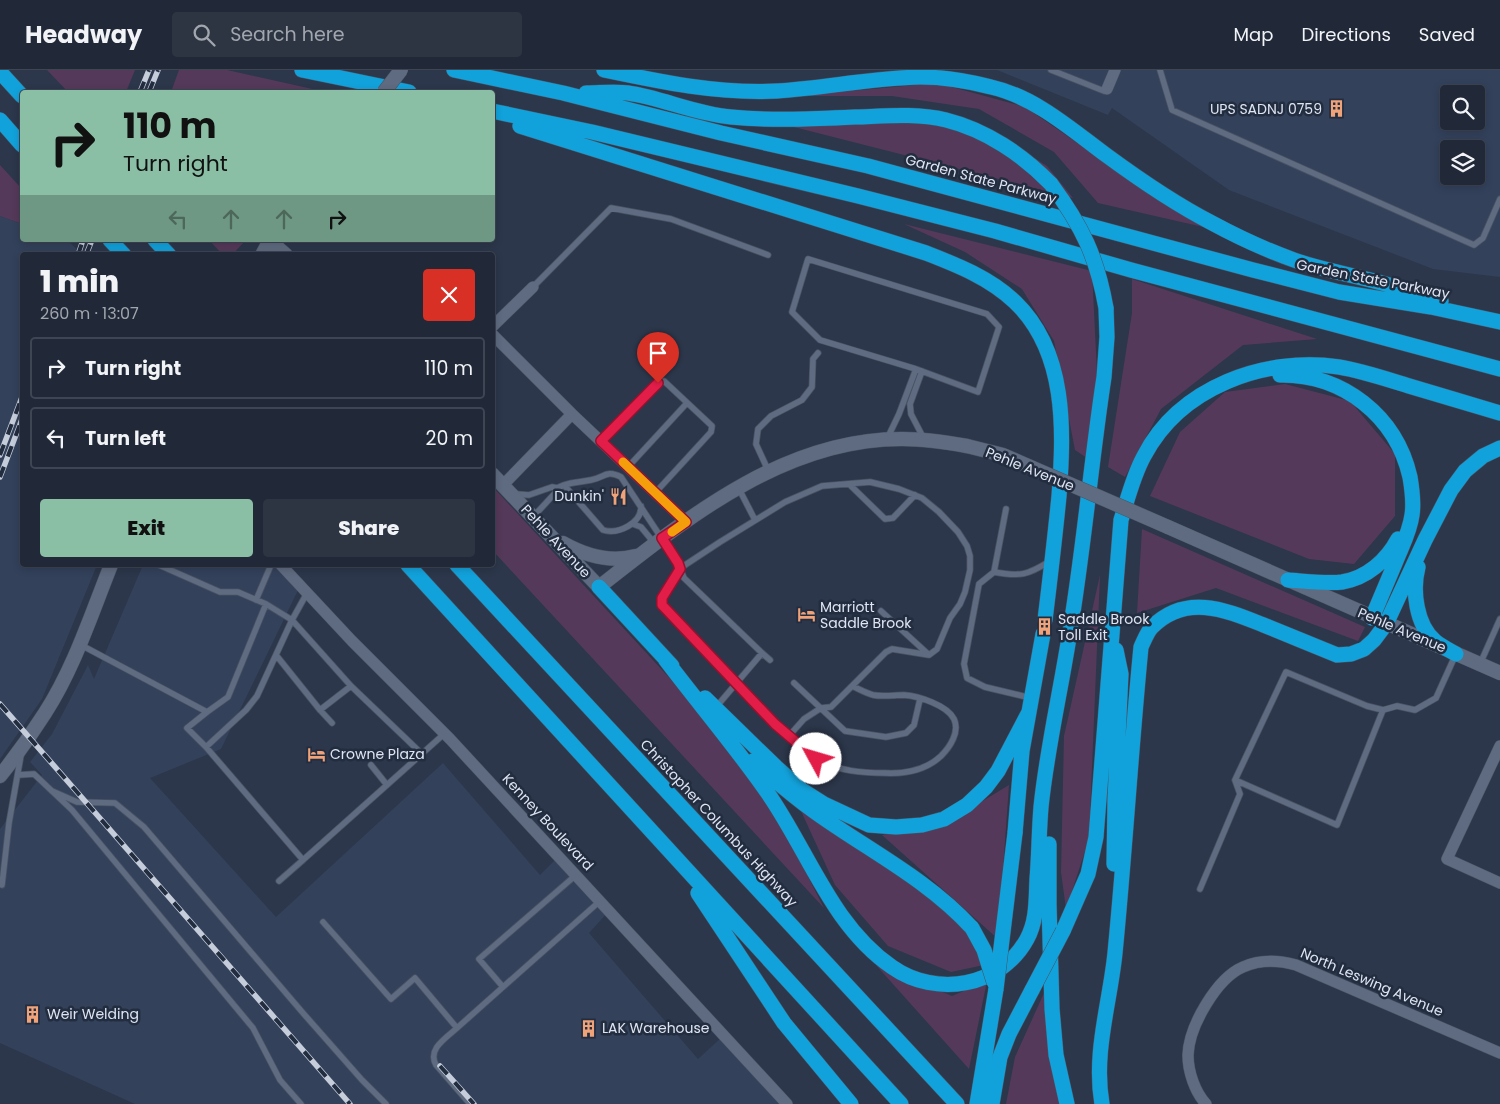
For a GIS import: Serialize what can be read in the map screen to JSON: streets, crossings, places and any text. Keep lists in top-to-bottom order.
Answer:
{
  "streets": {
    "highway": ["Garden State Parkway", "Christopher Columbus Highway"],
    "street": ["Pehle Avenue", "Kenney Boulevard", "North Leswing Avenue"]
  },
  "places": {
    "building": [
      "UPS SADNJ 0759",
      "Saddle Brook Toll Exit",
      "Weir Welding",
      "LAK Warehouse"
    ],
    "restaurant": ["Dunkin'"],
    "hotel": ["Marriott Saddle Brook", "Crowne Plaza"]
  },
  "page": {
    "header": "Headway",
    "search": "Search here",
    "nav": ["Map", "Directions", "Saved"],
    "turn": ["110 m", "Turn right"],
    "heading": ["1 min", "260 m · 13:07"],
    "list": [
      {
        "name": "Turn right",
        "value": "110 m"
      },
      {
        "name": "Turn left",
        "value": "20 m"
      }
    ],
    "buttons": ["Exit", "Share"]
  }
}
